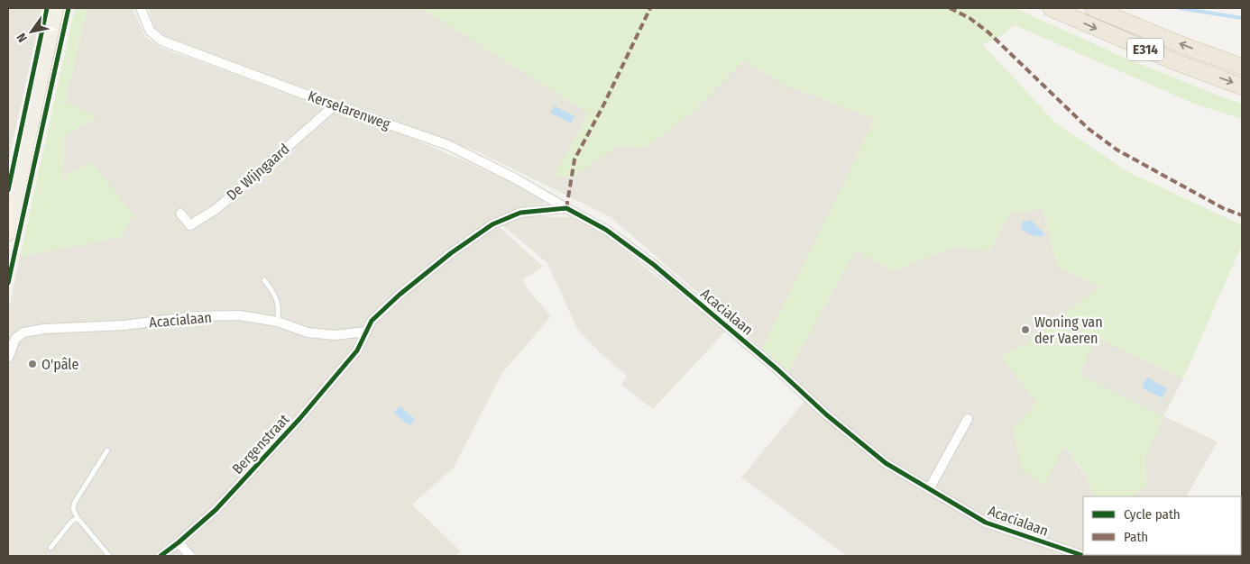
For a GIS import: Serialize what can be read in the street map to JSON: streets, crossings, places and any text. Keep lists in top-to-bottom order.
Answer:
{
  "streets": {
    "highway": ["E314"],
    "street": [
      "Kerselarenweg",
      "De Wijngaard",
      "Acacialaan",
      "Bergenstraat"
    ]
  },
  "crossings": [
    ["Kerselarenweg", "De Wijngaard"],
    ["Kerselarenweg", "Acacialaan"],
    ["Acacialaan", "Bergenstraat"]
  ],
  "places": ["Woning van der Vaeren", "O'pâle"],
  "legend": ["Cycle path", "Path"],
  "north": "bottom left"
}
